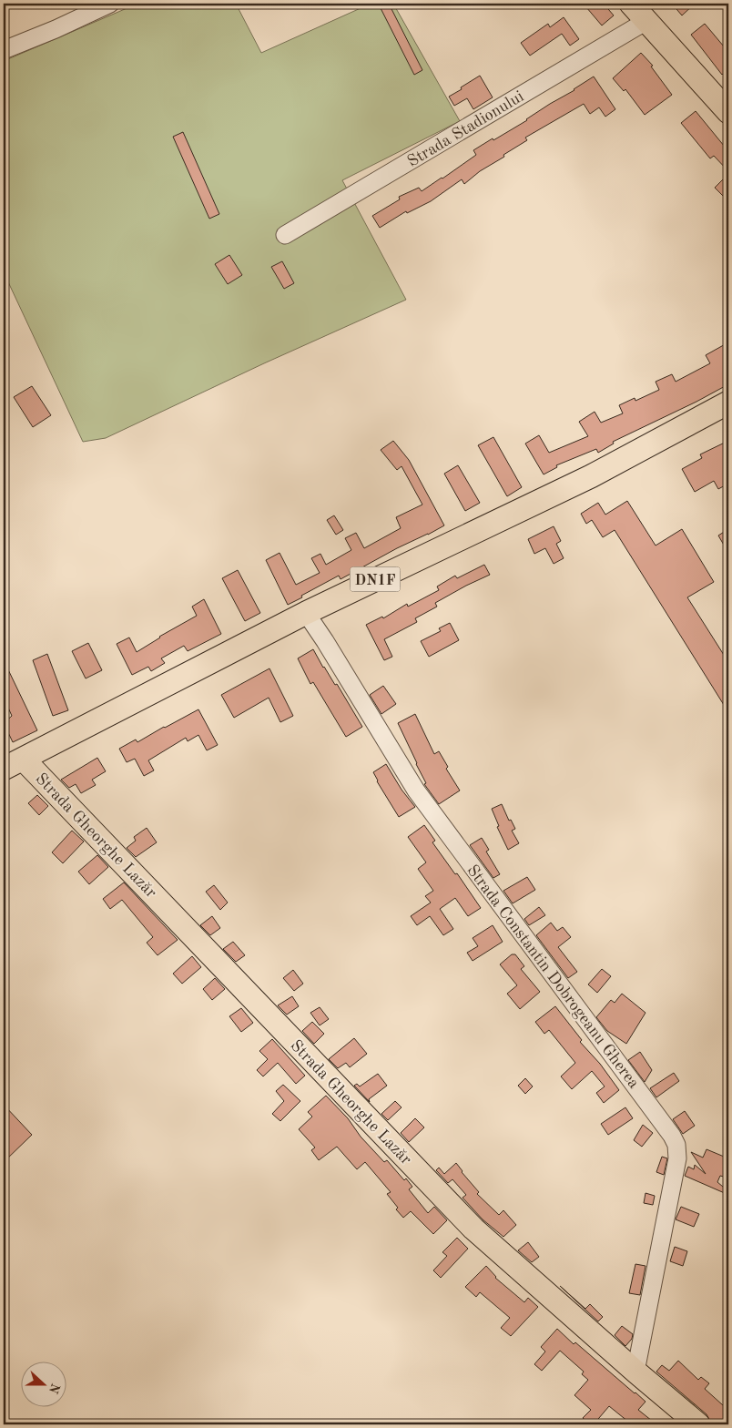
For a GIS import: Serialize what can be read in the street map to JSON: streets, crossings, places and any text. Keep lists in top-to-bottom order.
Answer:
{
  "streets": {
    "main road": ["DN1F", "Strada Gheorghe Lazăr"],
    "street": ["Strada Stadionului", "Strada Constantin Dobrogeanu Gherea"]
  },
  "crossings": [
    ["DN1F", "Strada Gheorghe Lazăr"],
    ["DN1F", "Strada Constantin Dobrogeanu Gherea"],
    ["Strada Gheorghe Lazăr", "Strada Constantin Dobrogeanu Gherea"]
  ],
  "north": "right"
}
